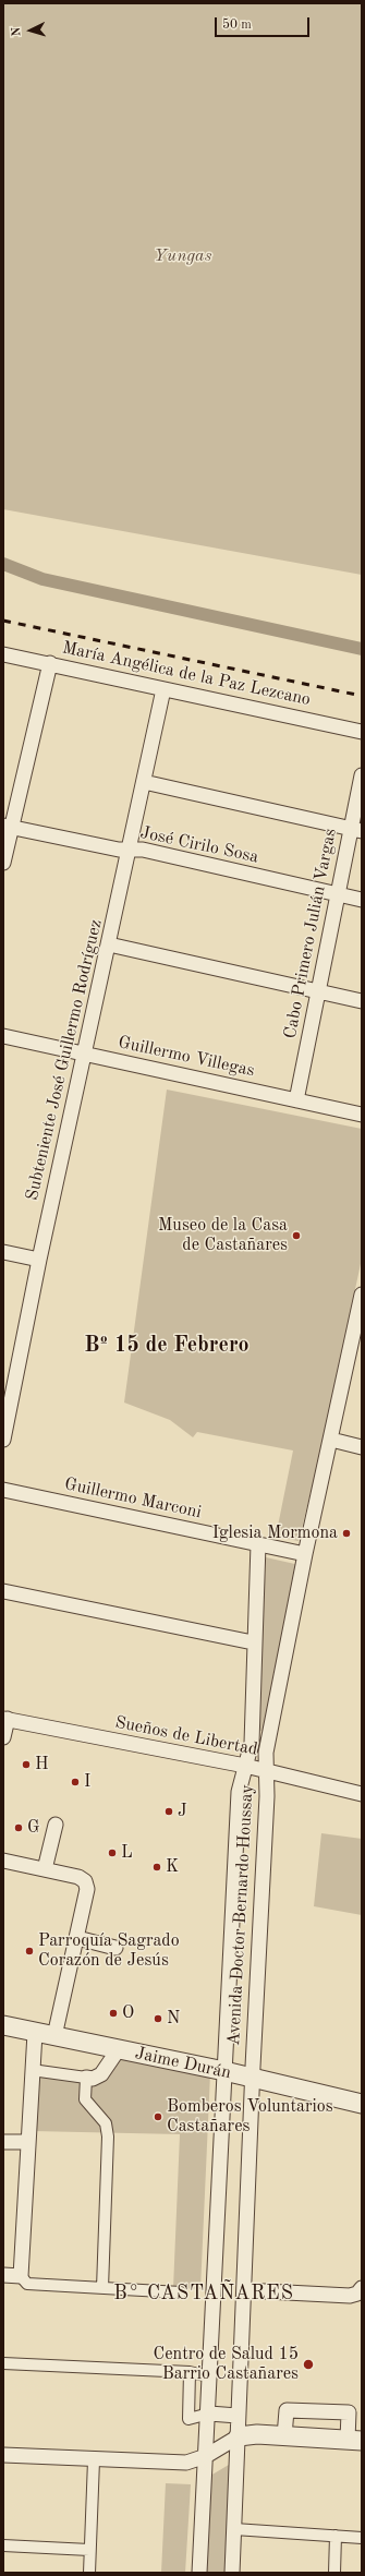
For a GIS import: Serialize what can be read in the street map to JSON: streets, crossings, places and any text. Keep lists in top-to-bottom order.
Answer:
{
  "streets": {
    "street": [
      "María Angélica de la Paz Lezcano",
      "José Cirilo Sosa",
      "Cabo Primero Julián Vargas",
      "Guillermo Villegas",
      "Subteniente José Guillermo Rodríguez",
      "Guillermo Marconi",
      "Sueños de Libertad",
      "Avenida Doctor Bernardo Houssay",
      "Jaime Durán"
    ]
  },
  "crossings": [
    ["María Angélica de la Paz Lezcano", "Subteniente José Guillermo Rodríguez"],
    ["José Cirilo Sosa", "Cabo Primero Julián Vargas"],
    ["José Cirilo Sosa", "Subteniente José Guillermo Rodríguez"],
    ["Cabo Primero Julián Vargas", "Guillermo Villegas"],
    ["Guillermo Villegas", "Subteniente José Guillermo Rodríguez"],
    ["Guillermo Marconi", "Avenida Doctor Bernardo Houssay"],
    ["Sueños de Libertad", "Avenida Doctor Bernardo Houssay"],
    ["Avenida Doctor Bernardo Houssay", "Jaime Durán"]
  ],
  "districts": ["Bº 15 de Febrero", "B° CASTAÑARES"],
  "parks": ["Yungas"],
  "places": [
    "Museo de la Casa de Castañares",
    "Iglesia Mormona",
    "H",
    "I",
    "J",
    "G",
    "L",
    "K",
    "Parroquía Sagrado Corazón de Jesús",
    "O",
    "N",
    "Bomberos Voluntarios Castañares",
    "Centro de Salud 15 Barrio Castañares"
  ],
  "scale_bar": "50 m",
  "north": "left"
}
